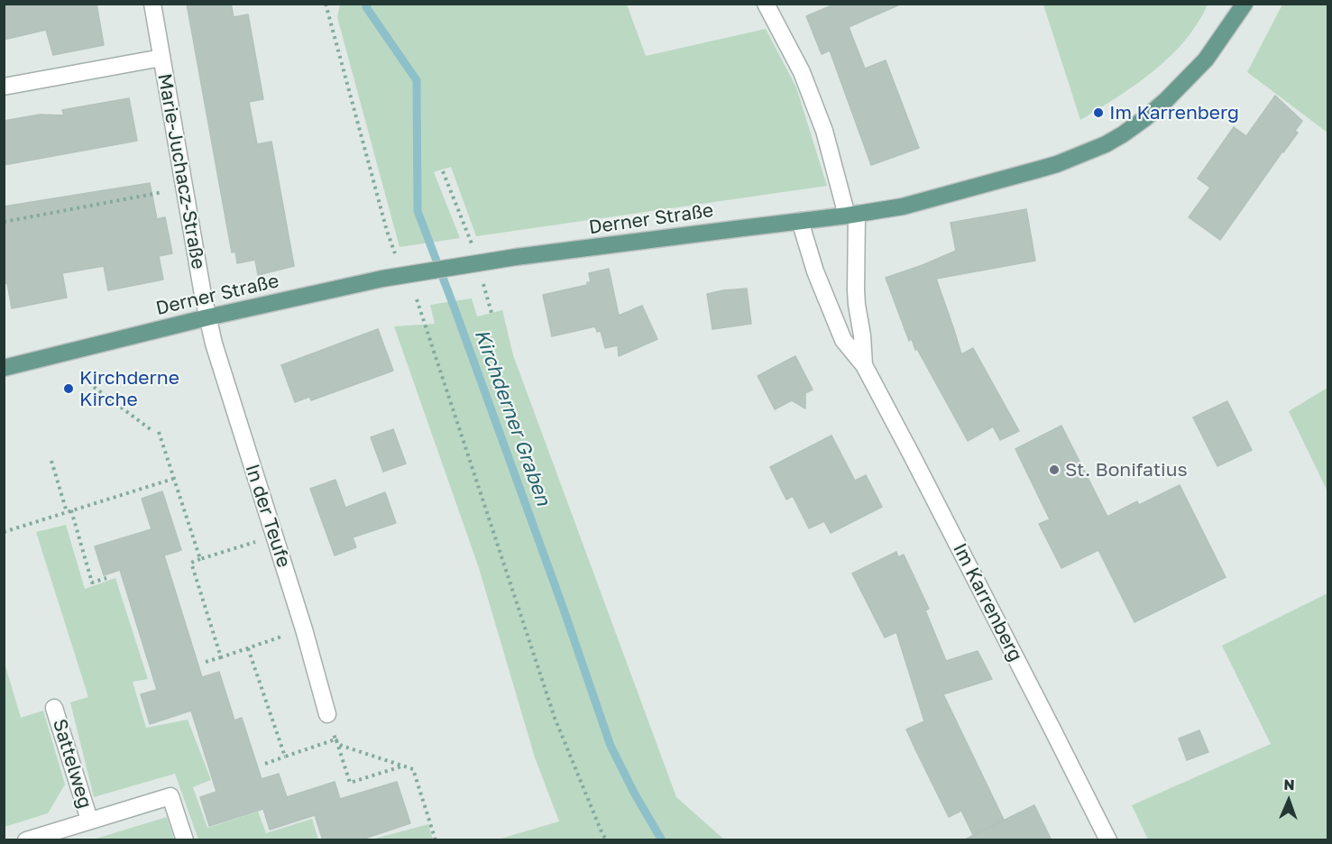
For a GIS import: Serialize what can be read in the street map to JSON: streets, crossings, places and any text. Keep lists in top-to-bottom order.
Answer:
{
  "streets": {
    "main road": ["Derner Straße"],
    "street": [
      "Marie-Juchacz-Straße",
      "In der Teufe",
      "Im Karrenberg",
      "Sattelweg"
    ]
  },
  "crossings": [
    ["Marie-Juchacz-Straße", "Derner Straße"],
    ["Marie-Juchacz-Straße", "In der Teufe"],
    ["Derner Straße", "In der Teufe"],
    ["Derner Straße", "Im Karrenberg"]
  ],
  "water": ["Kirchderner Graben"],
  "places": ["Im Karrenberg", "Kirchderne Kirche", "St. Bonifatius"],
  "north": "top"
}
